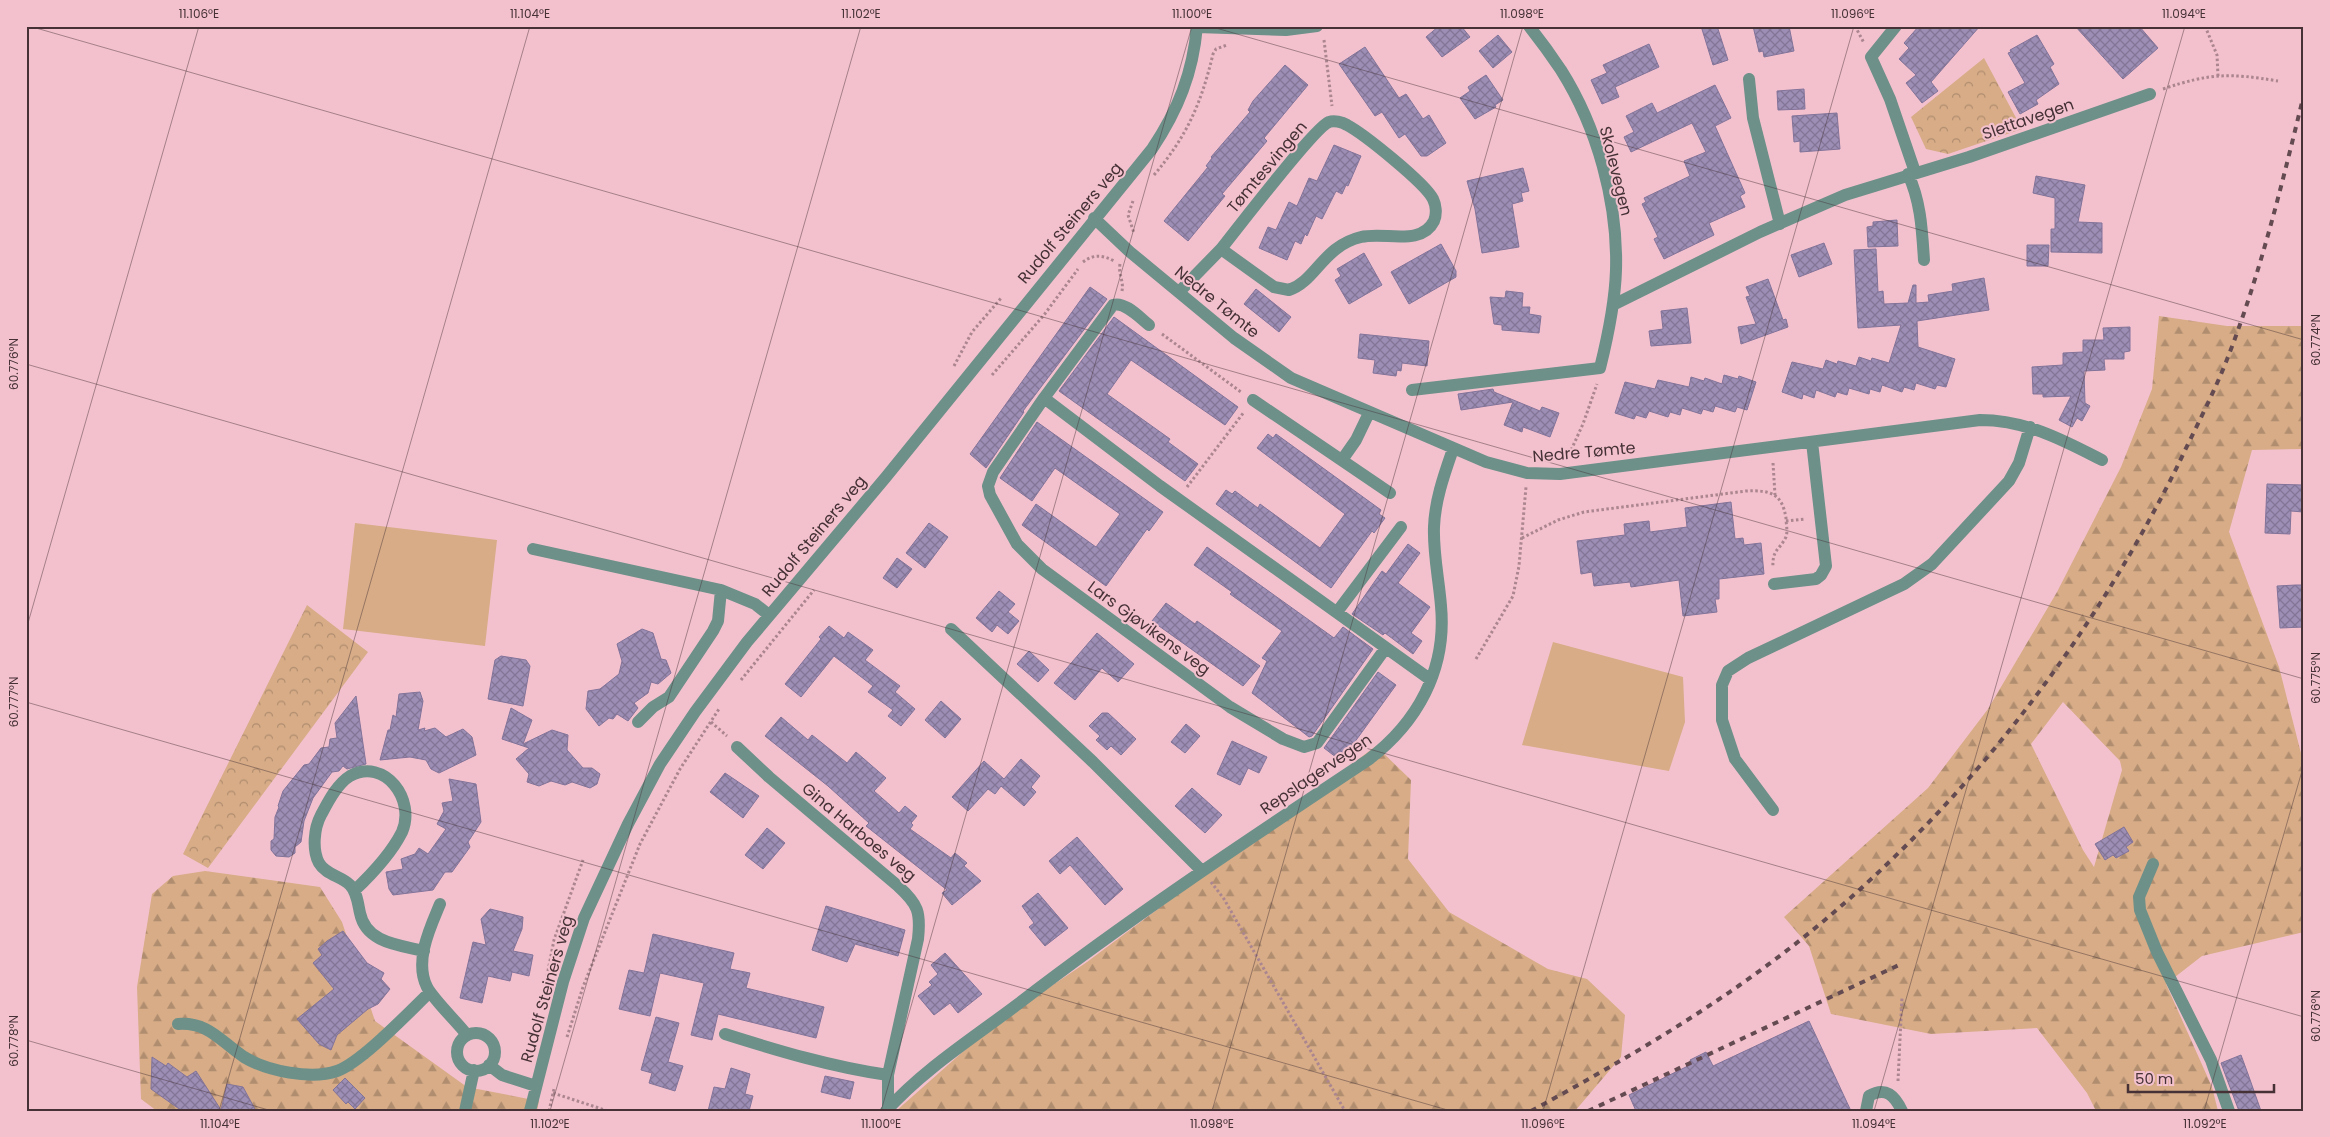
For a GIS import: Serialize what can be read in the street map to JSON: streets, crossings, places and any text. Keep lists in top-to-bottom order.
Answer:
{
  "streets": {
    "street": [
      "Slettavegen",
      "Tømtesvingen",
      "Skolevegen",
      "Rudolf Steiners veg",
      "Nedre Tømte",
      "Lars Gjøvikens veg",
      "Repslagervegen",
      "Gina Harboes veg"
    ]
  },
  "crossings": [
    ["Slettavegen", "Skolevegen"],
    ["Tømtesvingen", "Nedre Tømte"],
    ["Rudolf Steiners veg", "Nedre Tømte"],
    ["Nedre Tømte", "Repslagervegen"],
    ["Repslagervegen", "Gina Harboes veg"]
  ],
  "scale_bar": "50 m",
  "coordinates": [
    "11.106°E",
    "11.104°E",
    "11.102°E",
    "11.100°E",
    "11.098°E",
    "11.096°E",
    "11.094°E",
    "60.774°N",
    "60.776°N",
    "60.775°N",
    "60.777°N",
    "60.778°N",
    "11.092°E"
  ]
}
